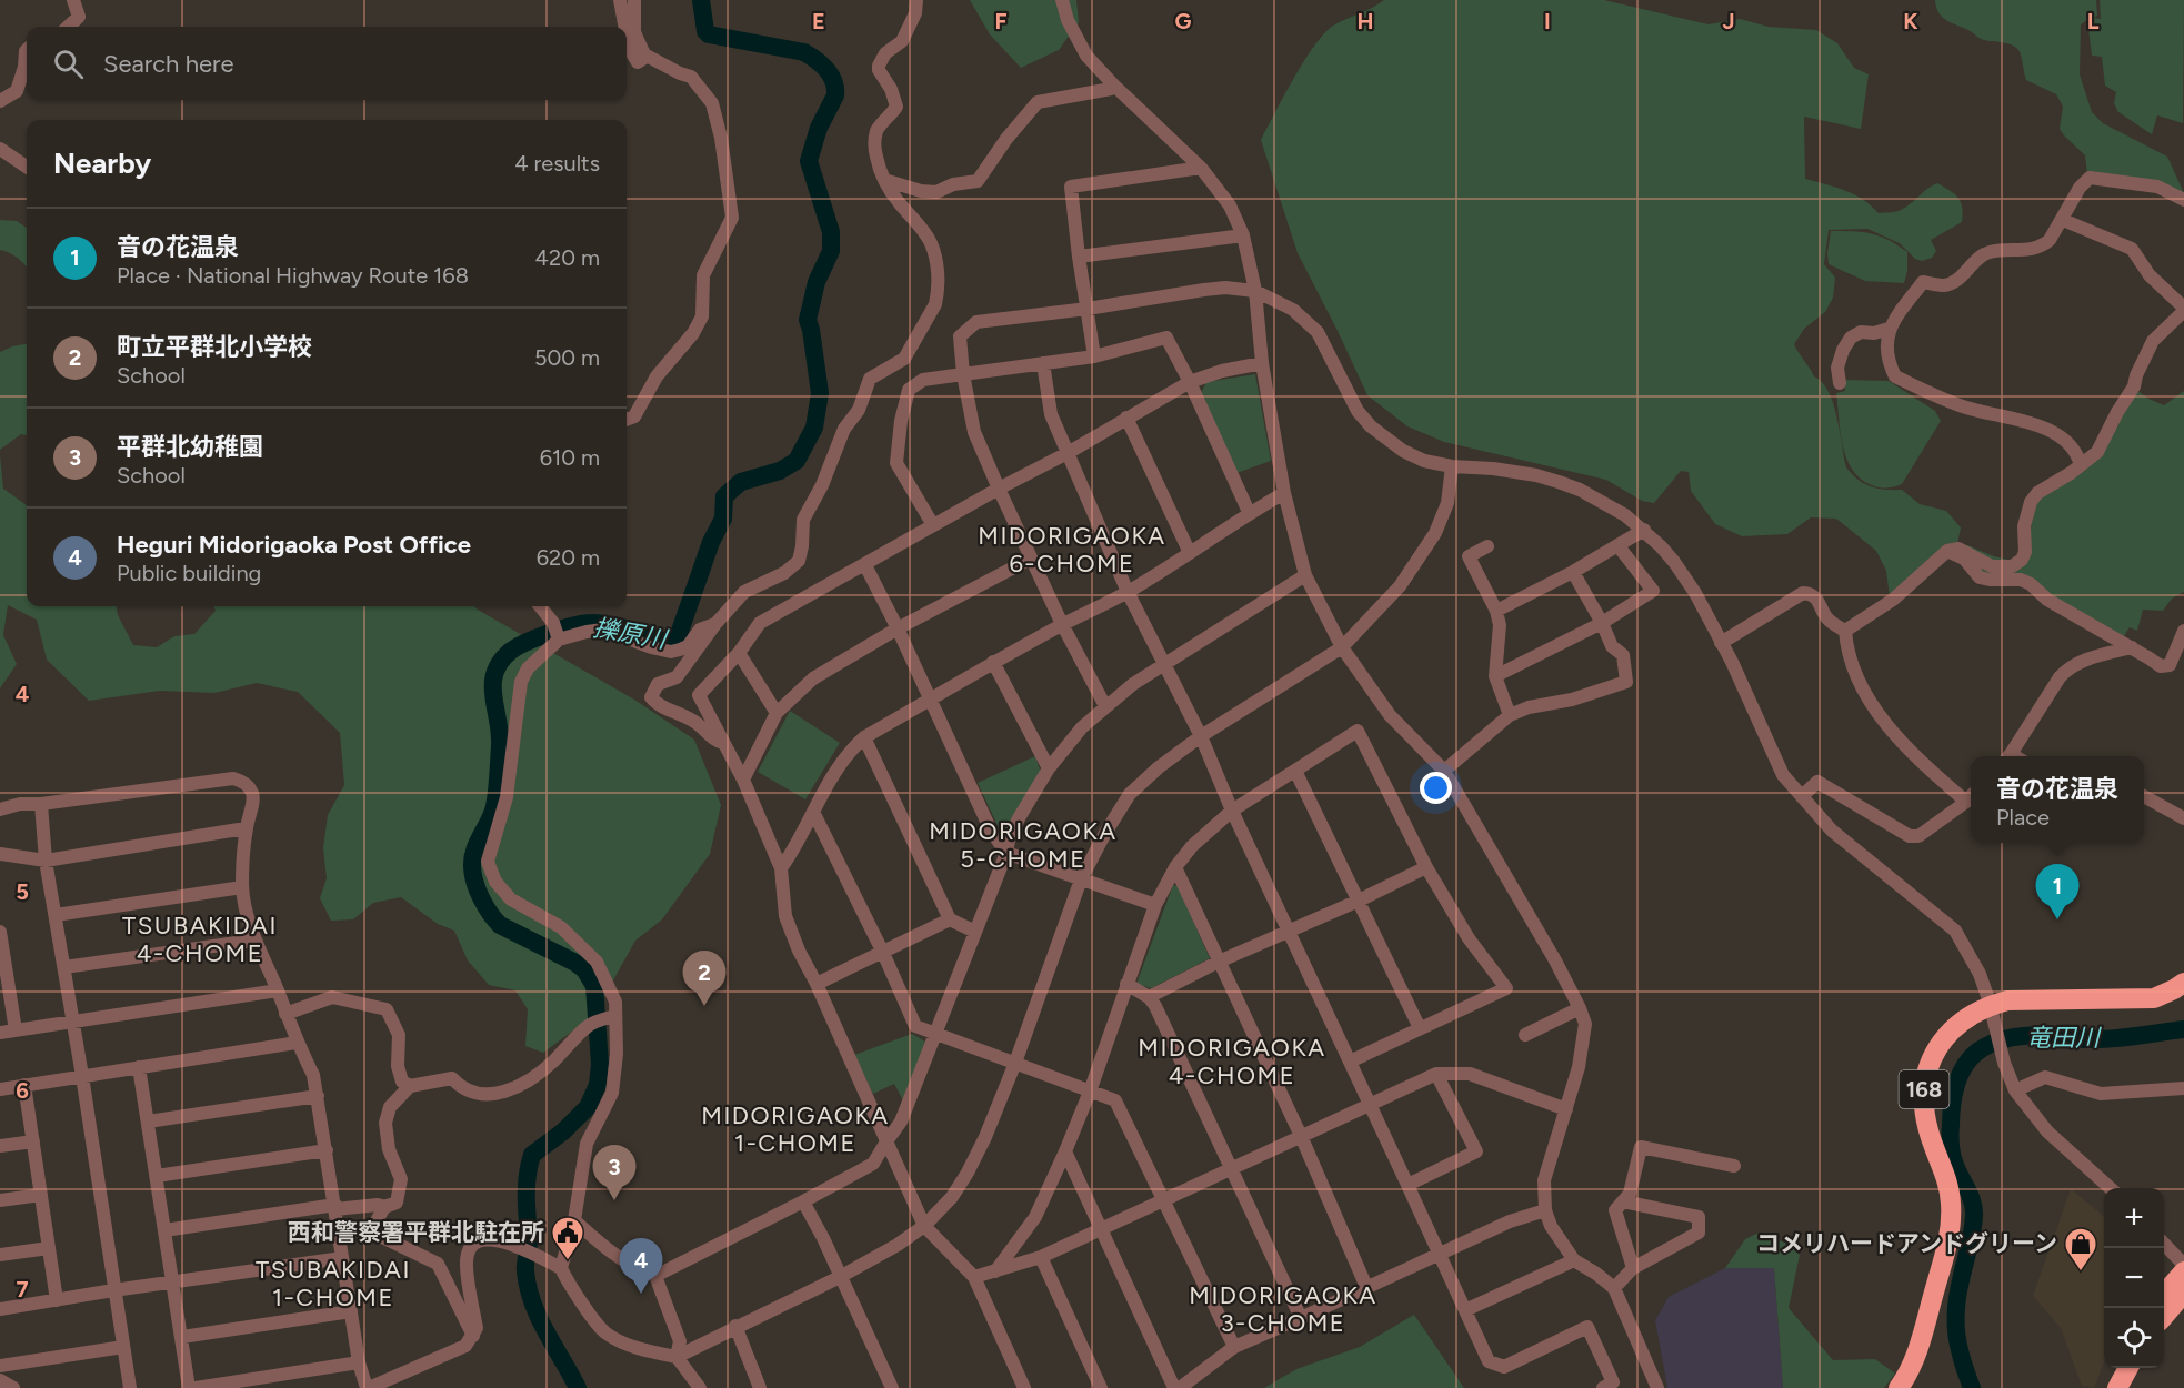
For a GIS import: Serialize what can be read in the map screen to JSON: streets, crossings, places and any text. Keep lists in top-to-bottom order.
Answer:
{
  "streets": {
    "highway": ["168"]
  },
  "districts": [
    "MIDORIGAOKA 6-CHOME",
    "MIDORIGAOKA 5-CHOME",
    "TSUBAKIDAI 4-CHOME",
    "MIDORIGAOKA 4-CHOME",
    "MIDORIGAOKA 1-CHOME",
    "TSUBAKIDAI 1-CHOME",
    "MIDORIGAOKA 3-CHOME"
  ],
  "water": ["擽原川", "竜田川"],
  "places": {
    "public building": ["西和警察署平群北駐在所"],
    "shop": ["コメリハードアンドグリーン"]
  },
  "page": {
    "search": "Search here",
    "heading": ["Nearby", "4 results"],
    "list": [
      {
        "mark": "1",
        "name": "音の花温泉",
        "note": "Place · National Highway Route 168",
        "value": "420 m"
      },
      {
        "mark": "2",
        "name": "町立平群北小学校",
        "note": "School",
        "value": "500 m"
      },
      {
        "mark": "3",
        "name": "平群北幼稚園",
        "note": "School",
        "value": "610 m"
      },
      {
        "mark": "4",
        "name": "Heguri Midorigaoka Post Office",
        "note": "Public building",
        "value": "620 m"
      }
    ],
    "popup": ["音の花温泉", "Place"],
    "pins": [
      "1",
      "2",
      "3",
      "4"
    ],
    "map_buttons": ["+", "−"]
  },
  "grid": {
    "columns": [
      "E",
      "F",
      "G",
      "H",
      "I",
      "J",
      "K",
      "L"
    ],
    "rows": [
      "4",
      "5",
      "6",
      "7"
    ]
  }
}
